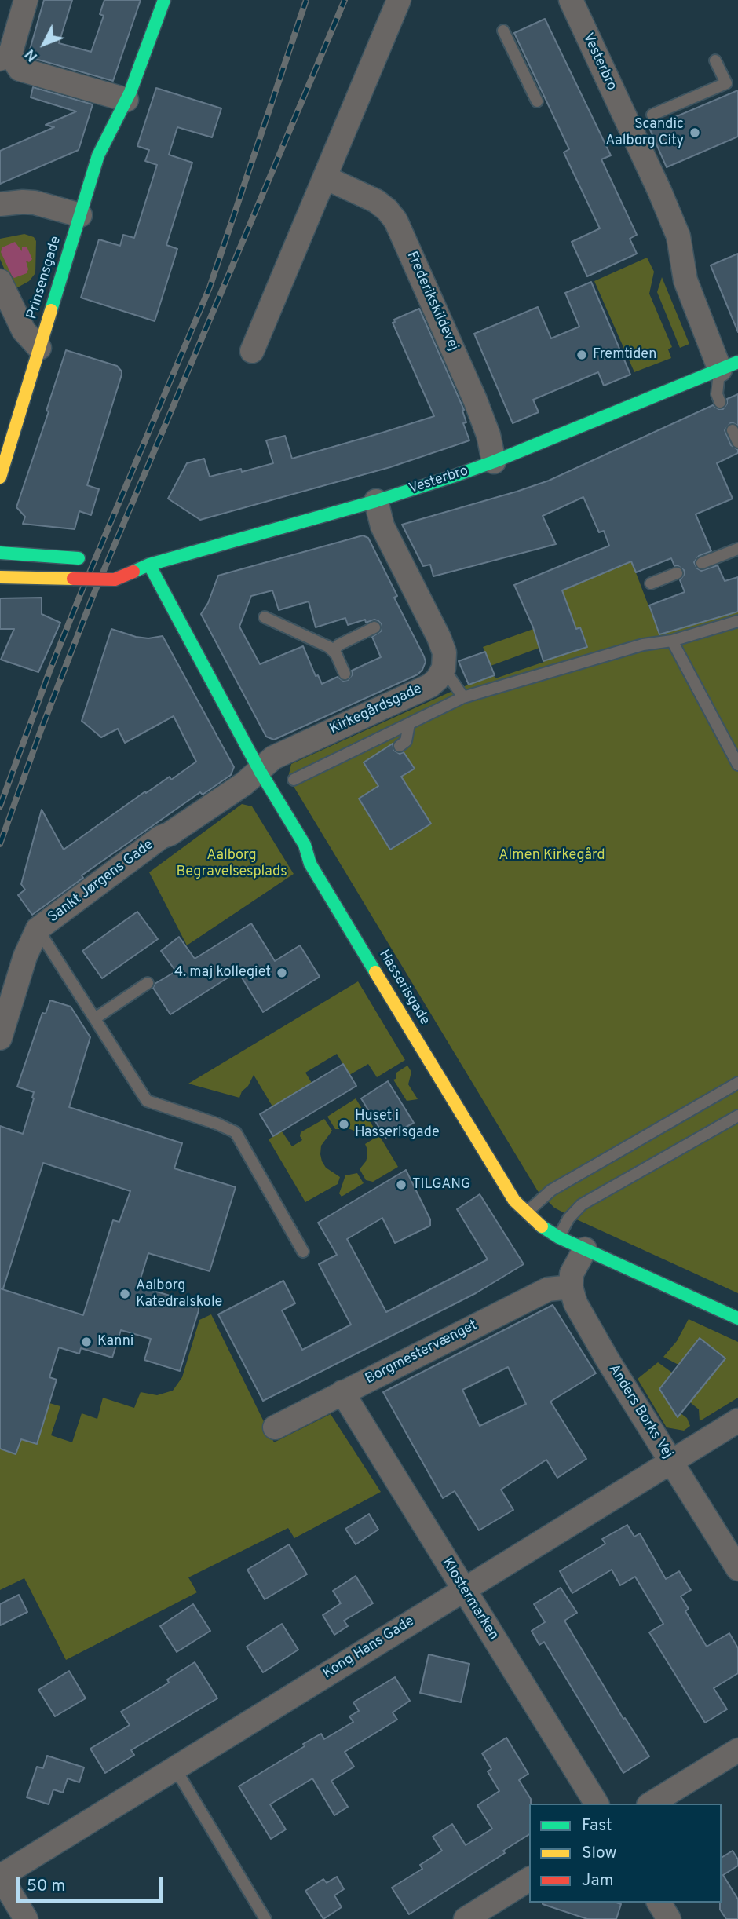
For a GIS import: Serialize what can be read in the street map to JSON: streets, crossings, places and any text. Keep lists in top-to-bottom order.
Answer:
{
  "streets": {
    "main road": ["Vesterbro", "Prinsensgade", "Hasserisgade"],
    "street": [
      "Frederikskildevej",
      "Kirkegårdsgade",
      "Sankt Jørgens Gade",
      "Borgmestervænget",
      "Anders Borks Vej",
      "Klostermarken",
      "Kong Hans Gade"
    ]
  },
  "crossings": [
    ["Vesterbro", "Frederikskildevej"],
    ["Vesterbro", "Hasserisgade"],
    ["Kirkegårdsgade", "Sankt Jørgens Gade"],
    ["Kirkegårdsgade", "Hasserisgade"],
    ["Sankt Jørgens Gade", "Hasserisgade"],
    ["Borgmestervænget", "Anders Borks Vej"],
    ["Borgmestervænget", "Klostermarken"],
    ["Anders Borks Vej", "Kong Hans Gade"],
    ["Klostermarken", "Kong Hans Gade"]
  ],
  "parks": ["Aalborg Begravelsesplads", "Almen Kirkegård"],
  "places": [
    "Scandic Aalborg City",
    "Fremtiden",
    "4. maj kollegiet",
    "Huset i Hasserisgade",
    "TILGANG",
    "Aalborg Katedralskole",
    "Kanni"
  ],
  "legend": ["Fast", "Slow", "Jam"],
  "scale_bar": "50 m",
  "north": "bottom left"
}
